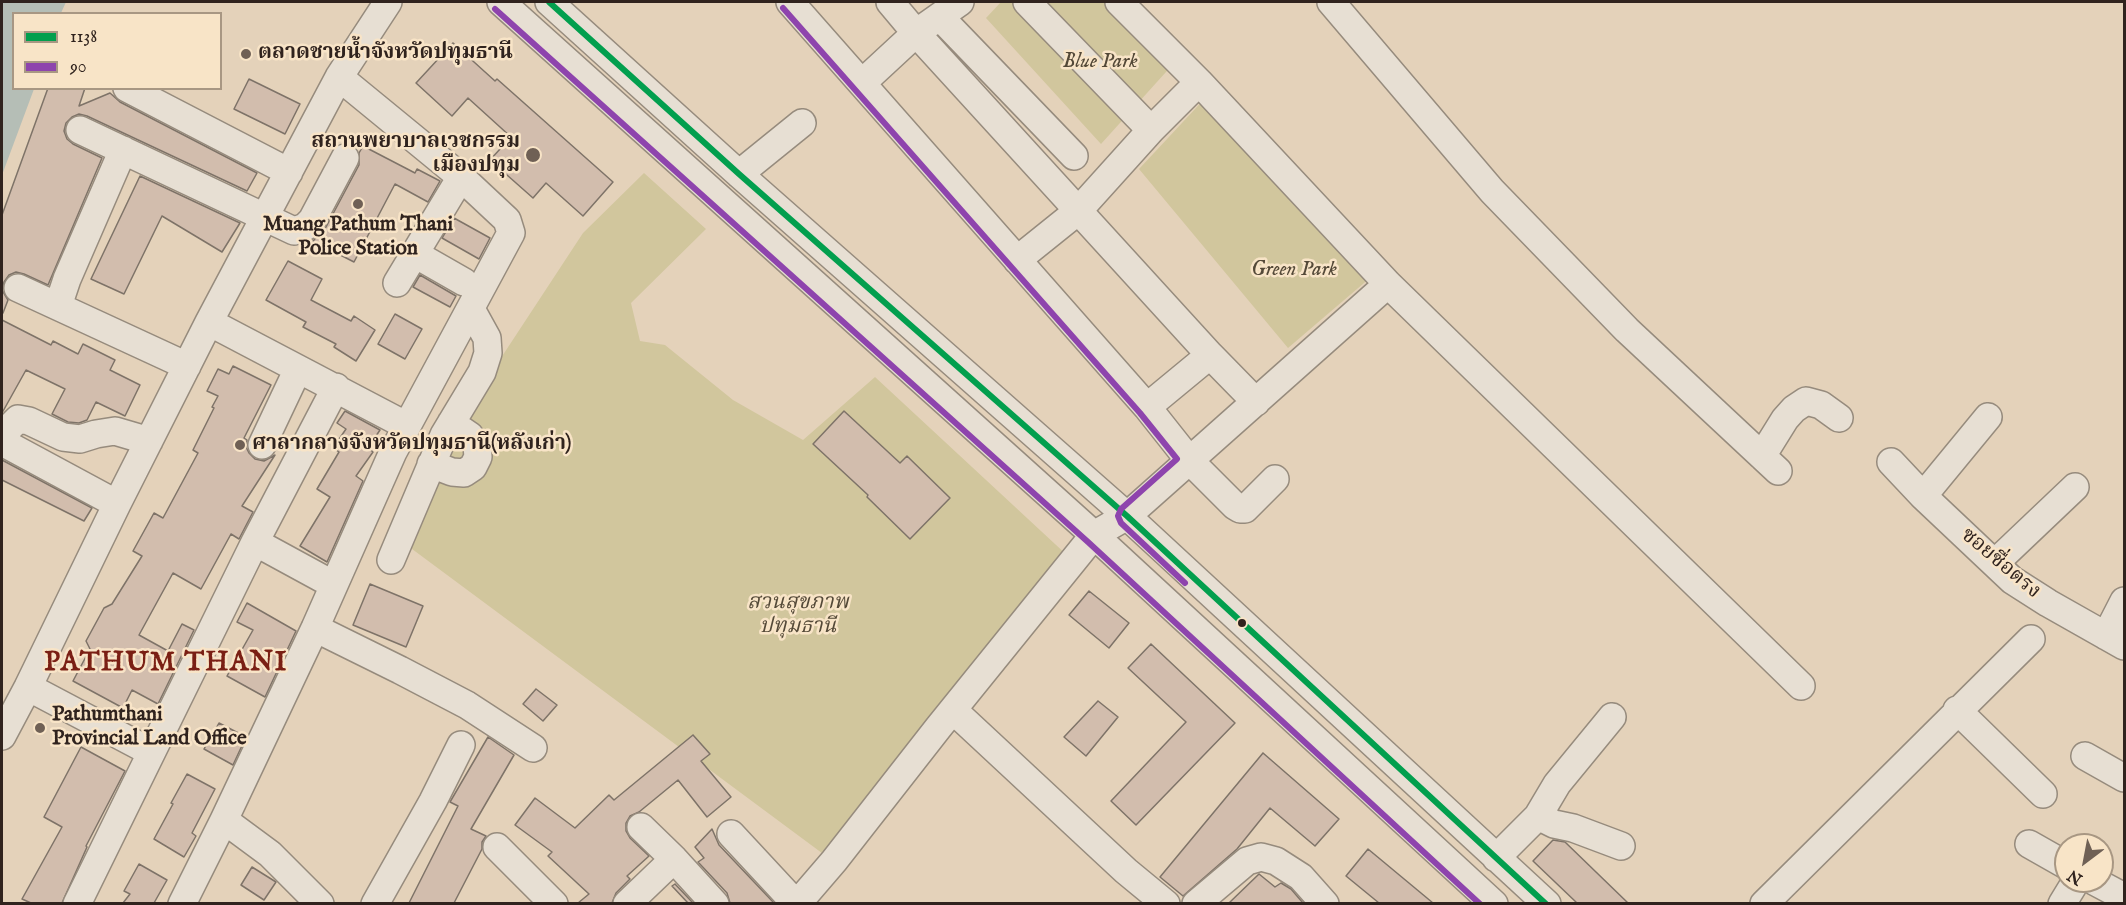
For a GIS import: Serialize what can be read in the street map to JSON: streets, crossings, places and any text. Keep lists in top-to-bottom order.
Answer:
{
  "streets": {
    "street": ["ซอยซื่อตรง"]
  },
  "districts": ["PATHUM THANI"],
  "parks": ["Blue Park", "Green Park", "สวนสุขภาพ ปทุมธานี"],
  "places": [
    "ตลาดชายน้ำจังหวัดปทุมธานี",
    "สถานพยาบาลเวชกรรม เมืองปทุม",
    "Muang Pathum Thani Police Station",
    "ศาลากลางจังหวัดปทุมธานี(หลังเก่า)",
    "Pathumthani Provincial Land Office"
  ],
  "lines": ["transit line 1138", "transit line 90"],
  "legend": ["1138", "90"],
  "north": "bottom left"
}
